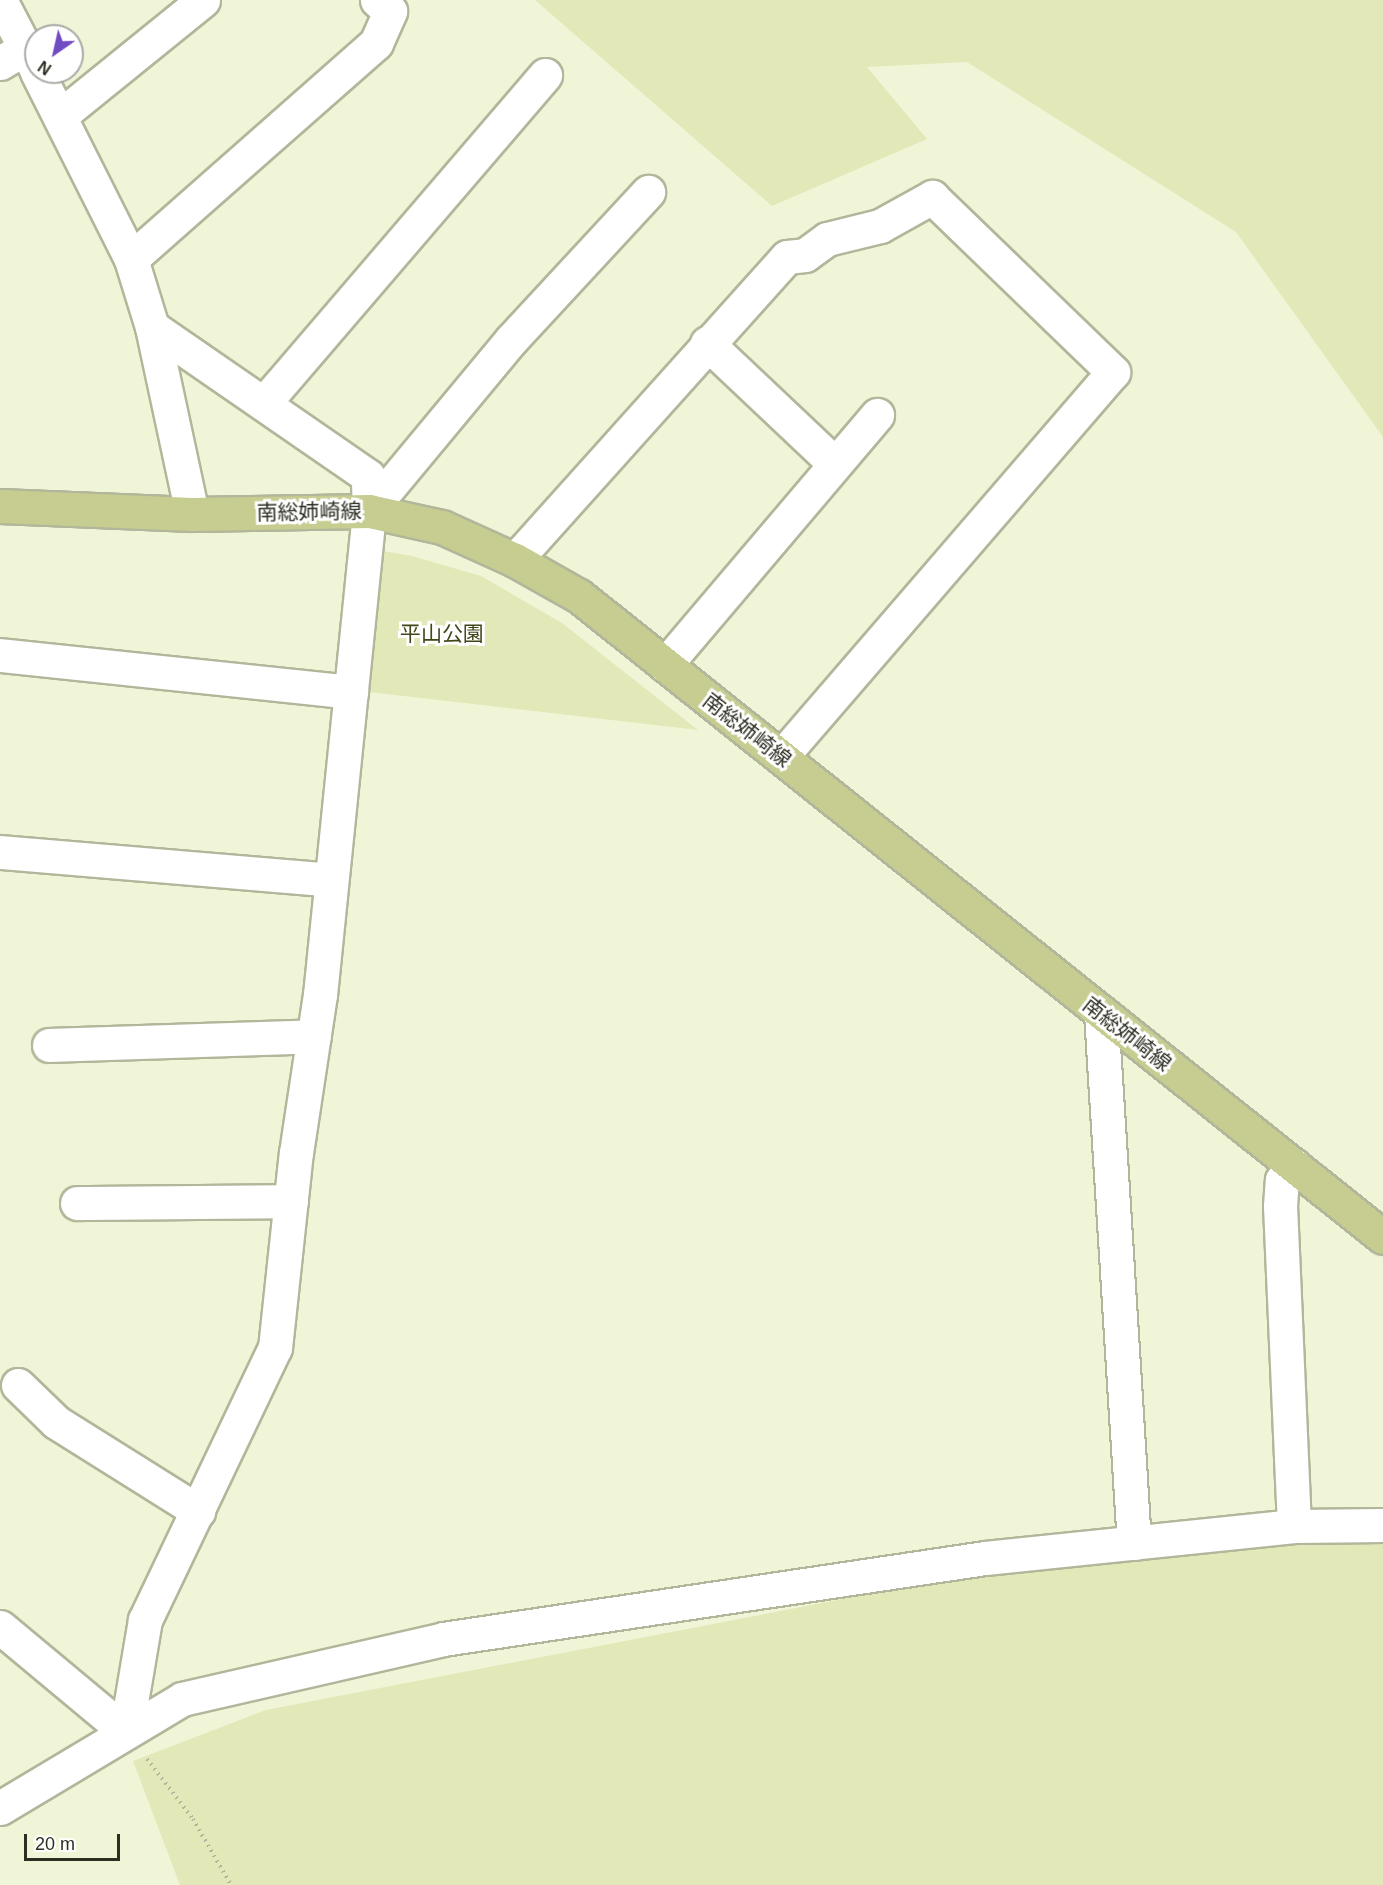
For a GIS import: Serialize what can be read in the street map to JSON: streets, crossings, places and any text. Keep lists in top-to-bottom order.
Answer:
{
  "streets": {
    "main road": ["南総姉崎線"]
  },
  "parks": ["平山公園"],
  "scale_bar": "20 m",
  "north": "bottom left"
}
